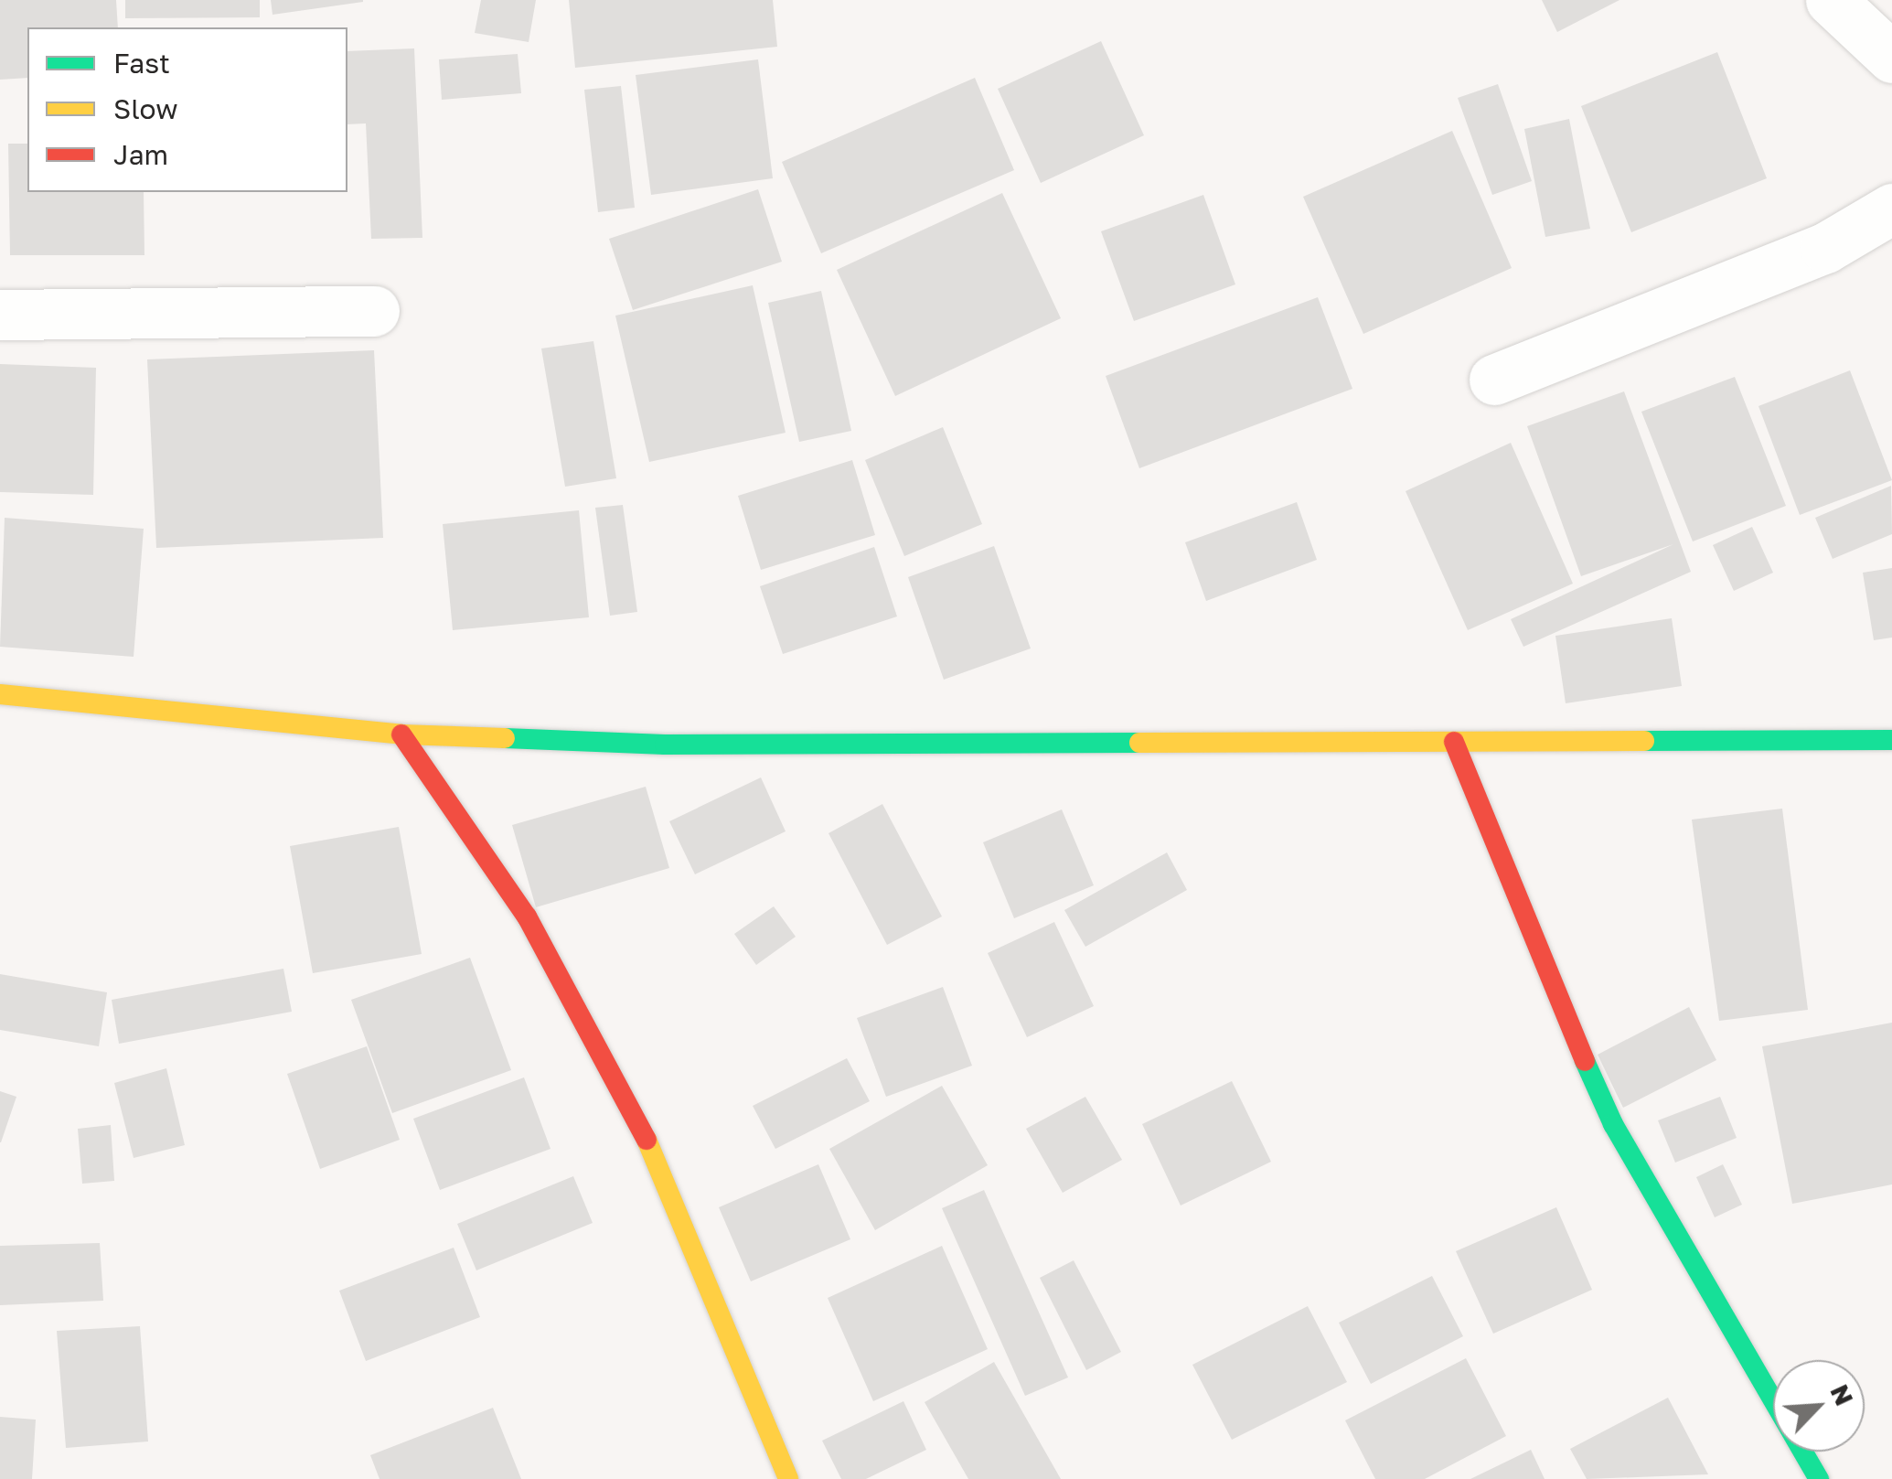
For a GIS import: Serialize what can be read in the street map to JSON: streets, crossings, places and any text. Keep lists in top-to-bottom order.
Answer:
{
  "legend": ["Fast", "Slow", "Jam"],
  "north": "top right"
}
